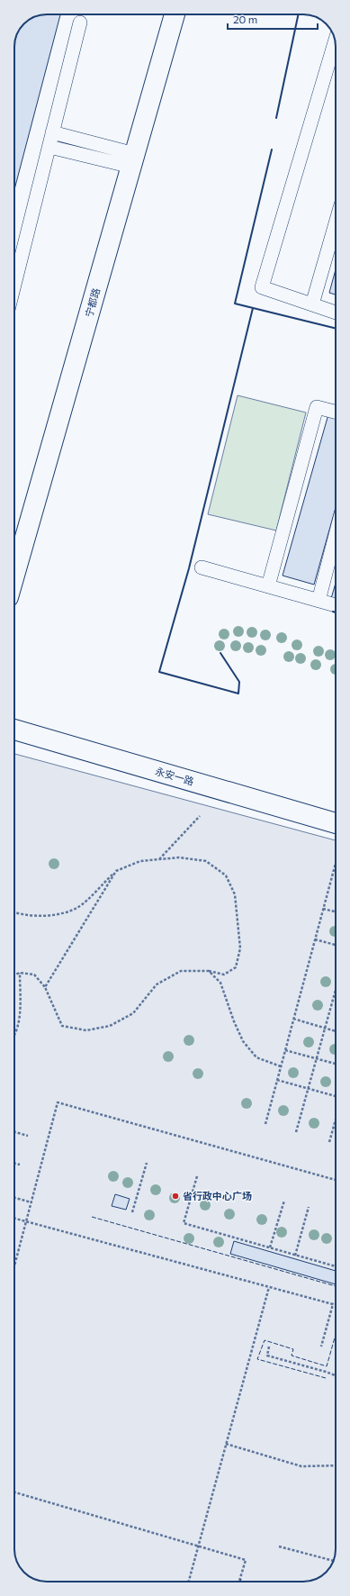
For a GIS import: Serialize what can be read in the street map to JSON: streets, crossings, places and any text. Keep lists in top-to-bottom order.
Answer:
{
  "streets": {
    "street": ["宁都路", "永安一路"]
  },
  "places": ["省行政中心广场"],
  "scale_bar": "20 m"
}
